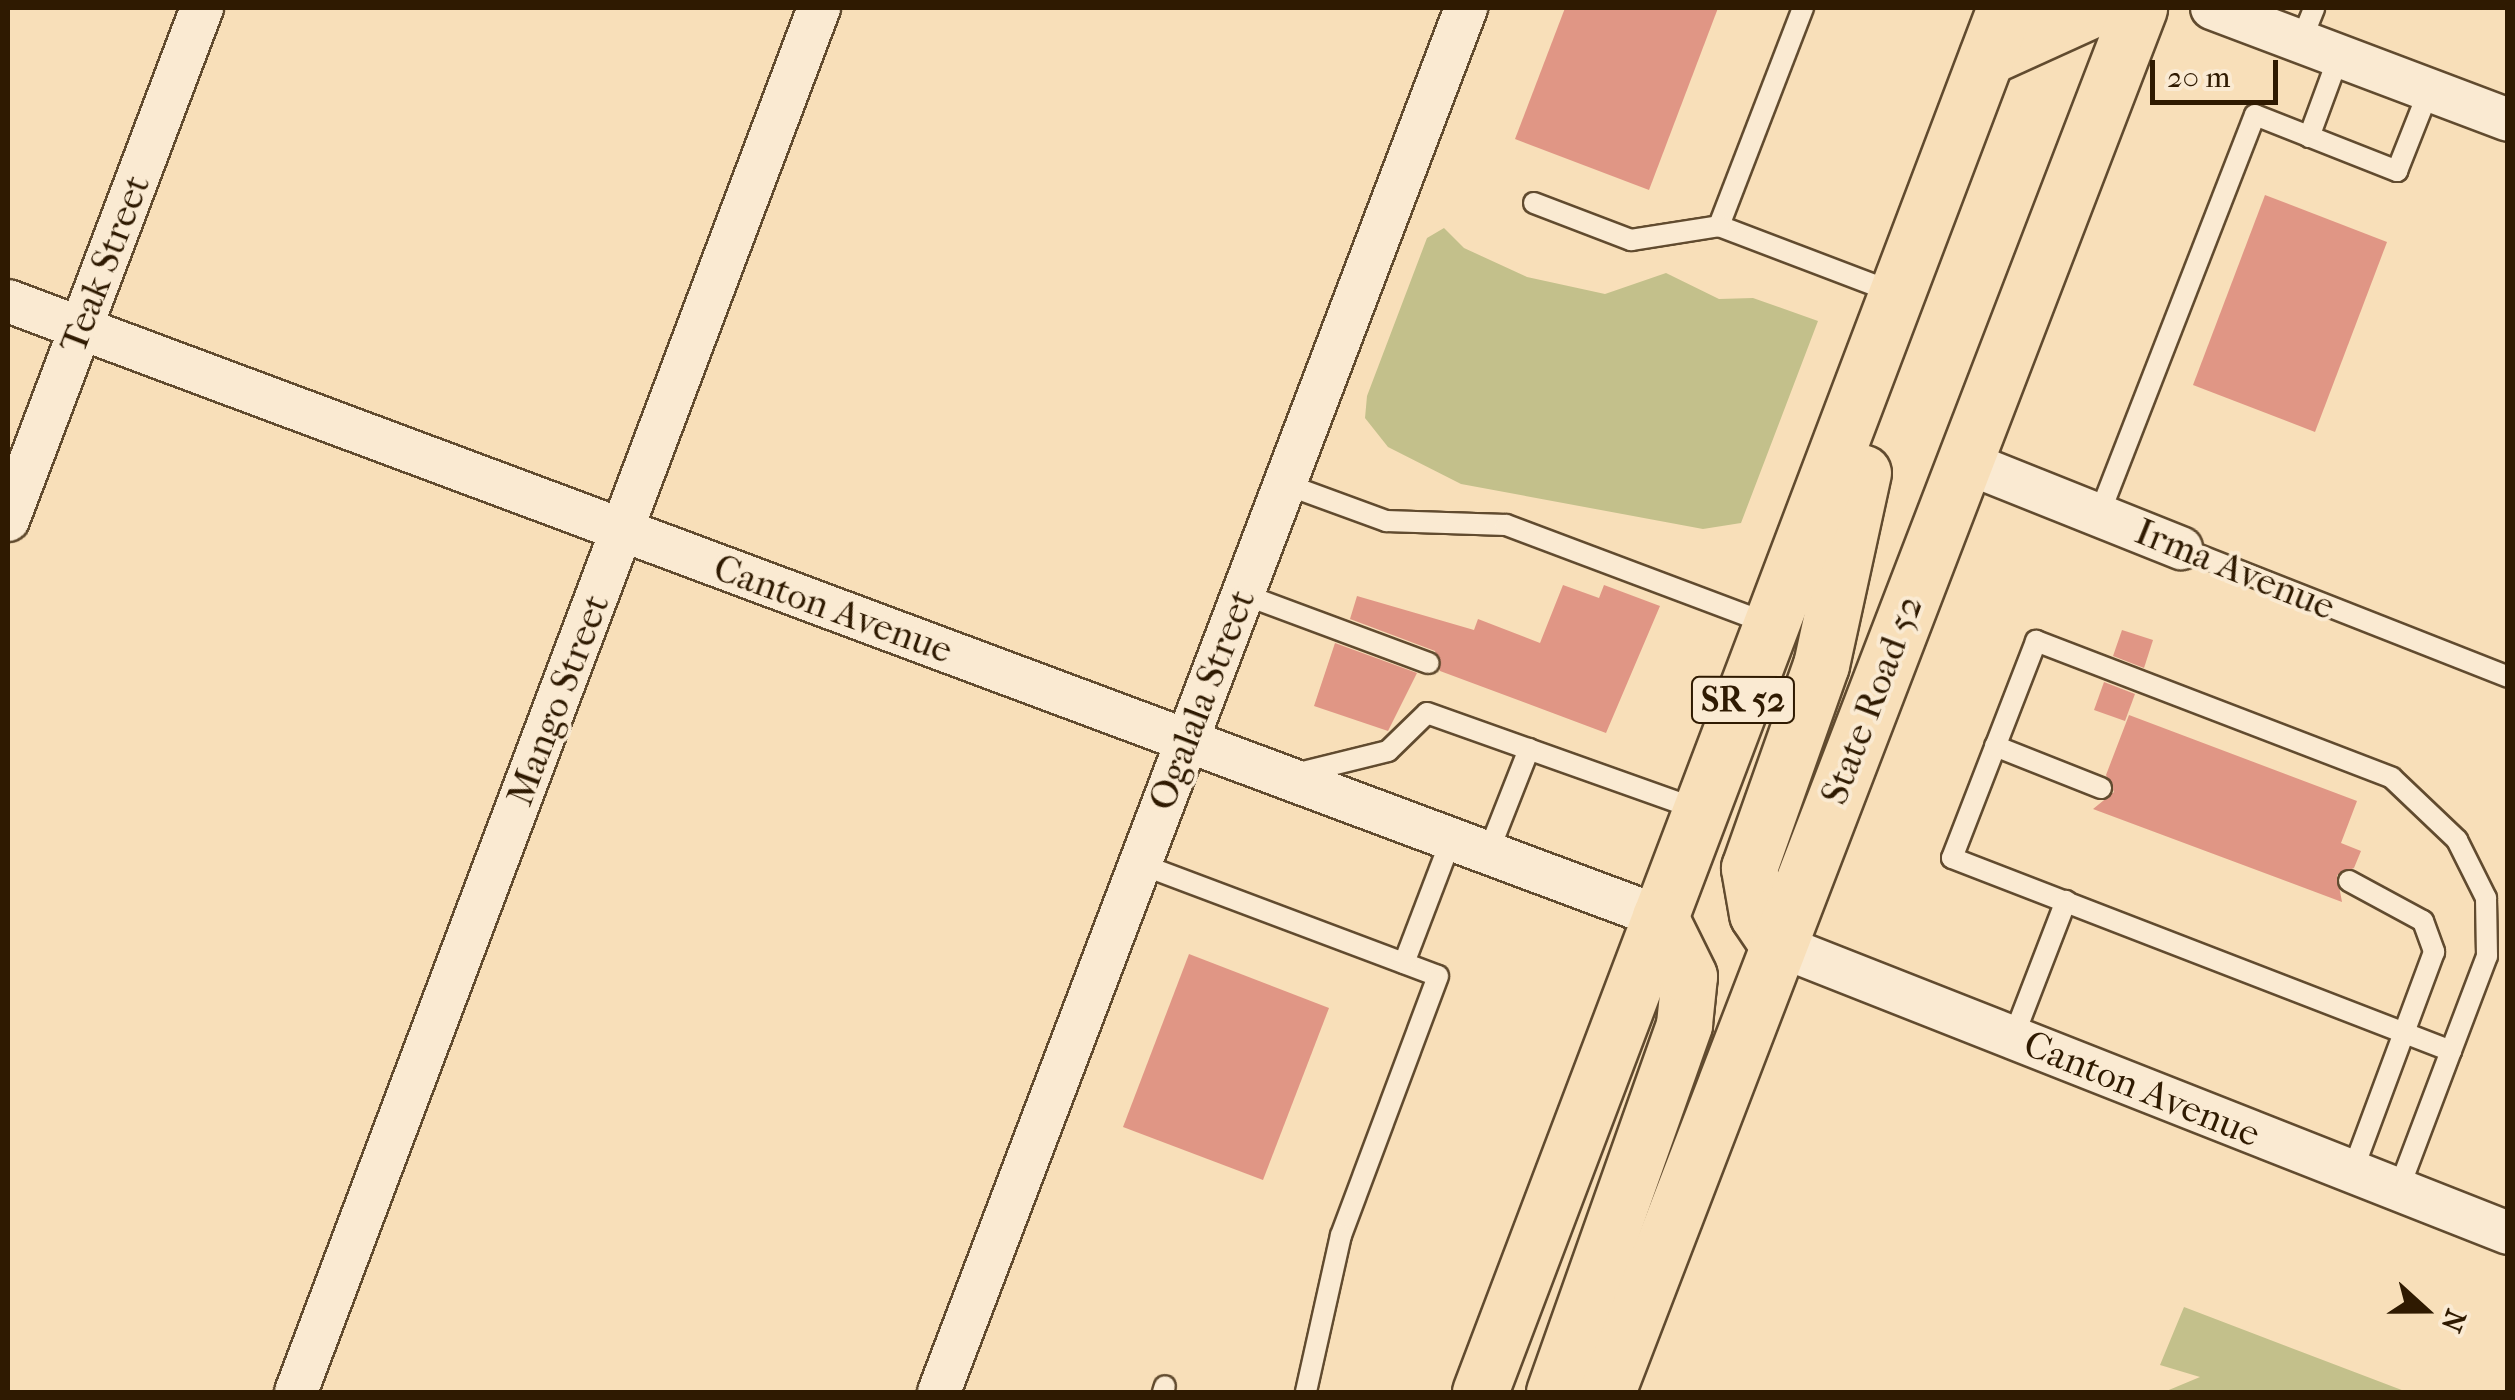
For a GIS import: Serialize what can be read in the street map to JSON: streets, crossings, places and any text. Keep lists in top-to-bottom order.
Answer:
{
  "streets": {
    "main road": ["SR 52", "State Road 52"],
    "street": [
      "Teak Street",
      "Irma Avenue",
      "Canton Avenue",
      "Mango Street",
      "Ogalala Street"
    ]
  },
  "crossings": [
    ["Teak Street", "Canton Avenue"],
    ["Irma Avenue", "State Road 52"],
    ["Canton Avenue", "Mango Street"],
    ["Canton Avenue", "Ogalala Street"],
    ["Canton Avenue", "SR 52"],
    ["Canton Avenue", "State Road 52"]
  ],
  "scale_bar": "20 m",
  "north": "right"
}
